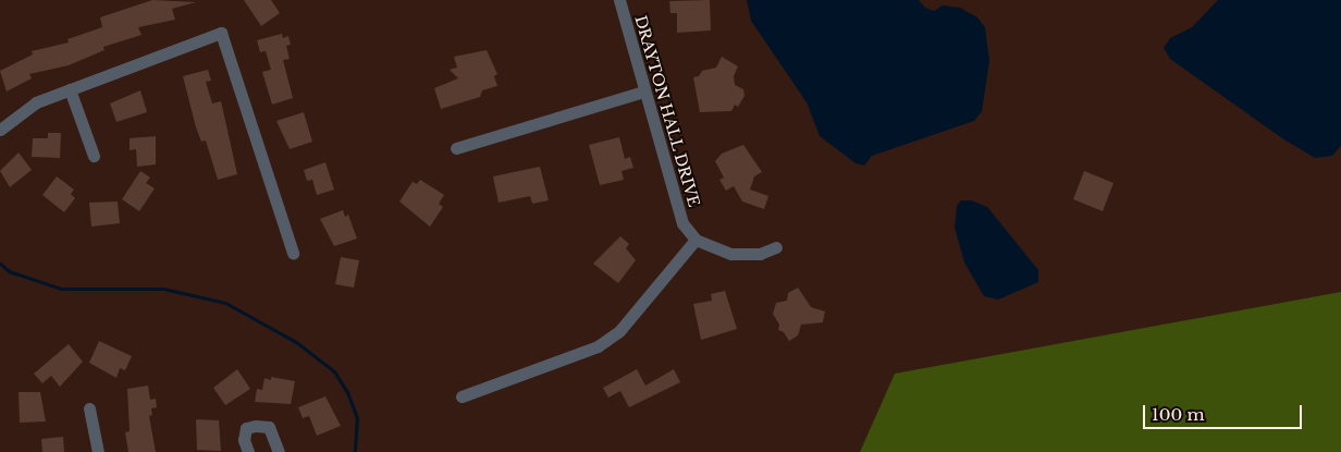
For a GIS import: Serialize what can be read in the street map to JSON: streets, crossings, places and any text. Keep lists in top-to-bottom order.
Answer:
{
  "streets": {
    "street": ["DRAYTON HALL DRIVE"]
  },
  "scale_bar": "100 m"
}
